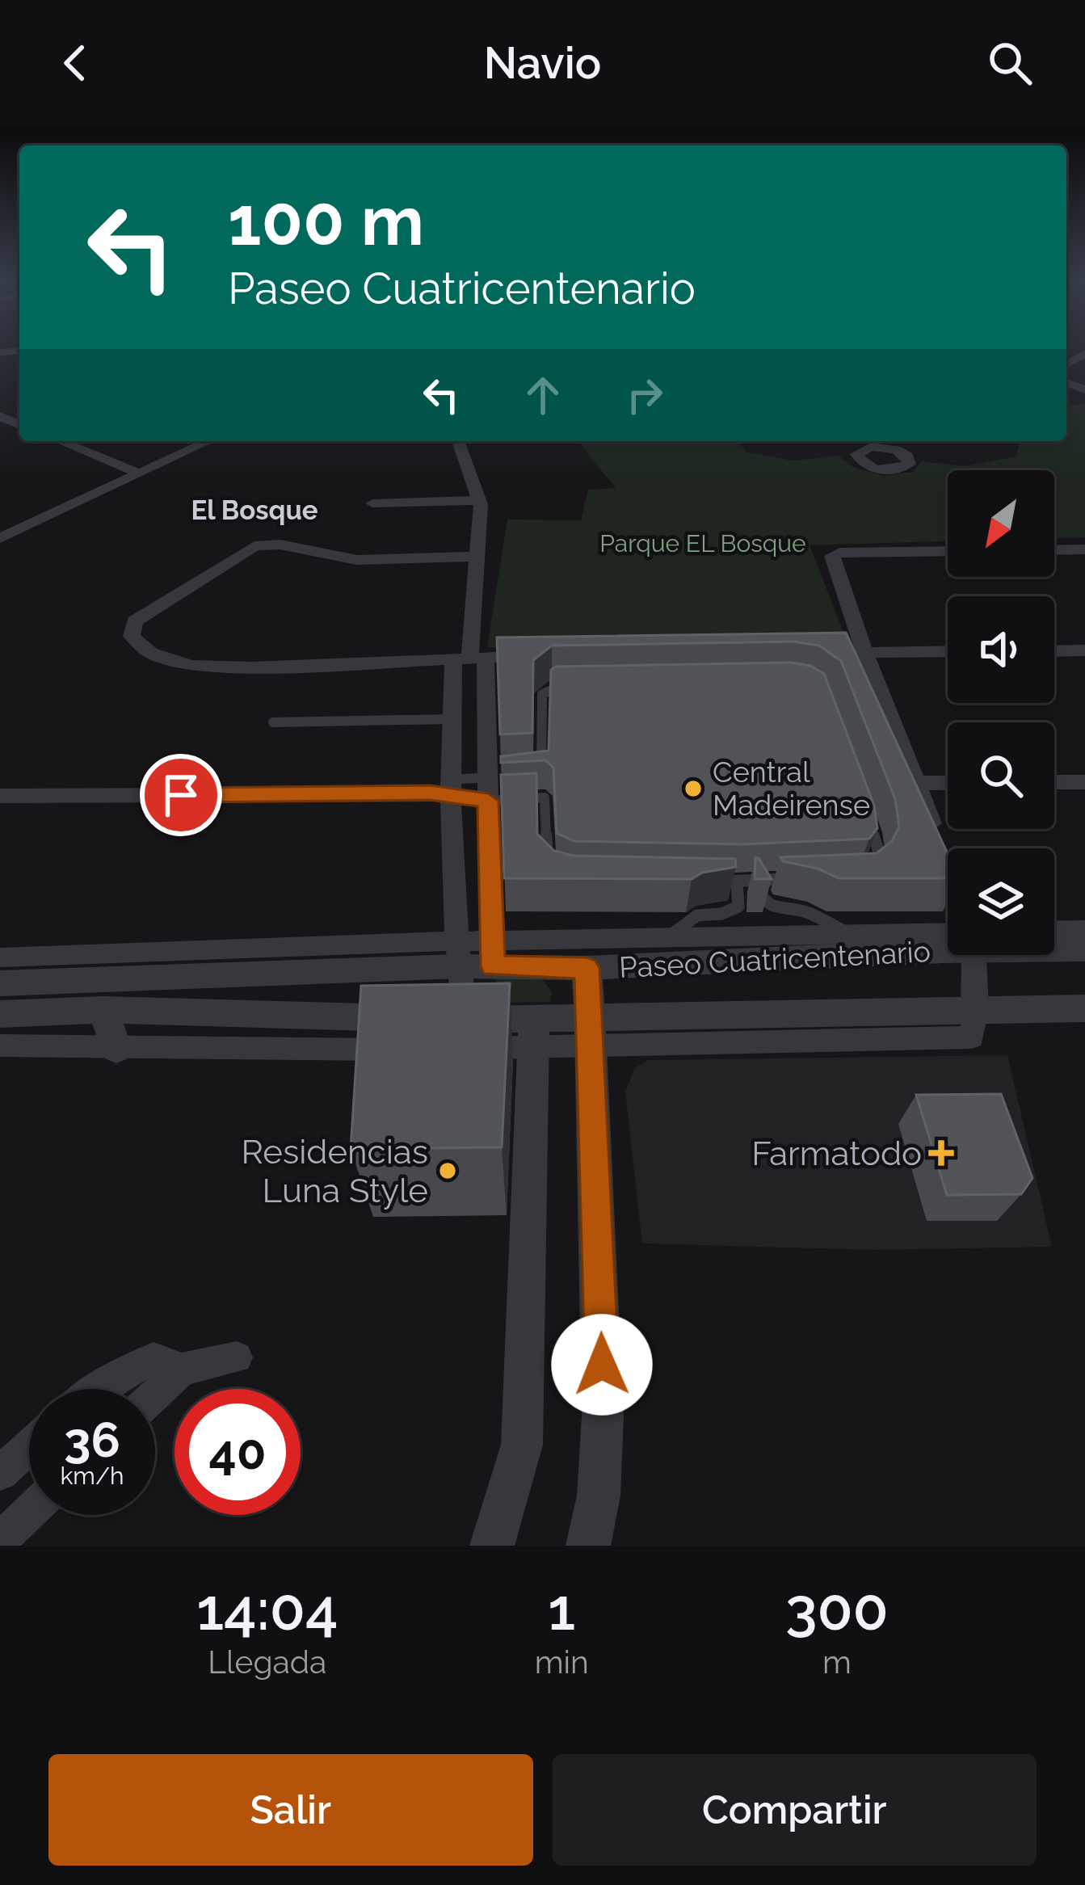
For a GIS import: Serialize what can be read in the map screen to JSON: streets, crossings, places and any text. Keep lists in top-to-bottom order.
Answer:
{
  "streets": {
    "street": ["Paseo Cuatricentenario"]
  },
  "districts": ["El Bosque"],
  "parks": ["Parque EL Bosque"],
  "places": {
    "other": ["Central Madeirense", "Residencias Luna Style"],
    "health": ["Farmatodo"]
  },
  "north": "bottom left",
  "page": {
    "header": "Navio",
    "turn": ["100 m", "Paseo Cuatricentenario"],
    "speed": "36 km/h",
    "limit": "40",
    "eta": [
      "14:04",
      "Llegada",
      "1",
      "min",
      "300",
      "m"
    ],
    "buttons": ["Salir", "Compartir"]
  }
}
